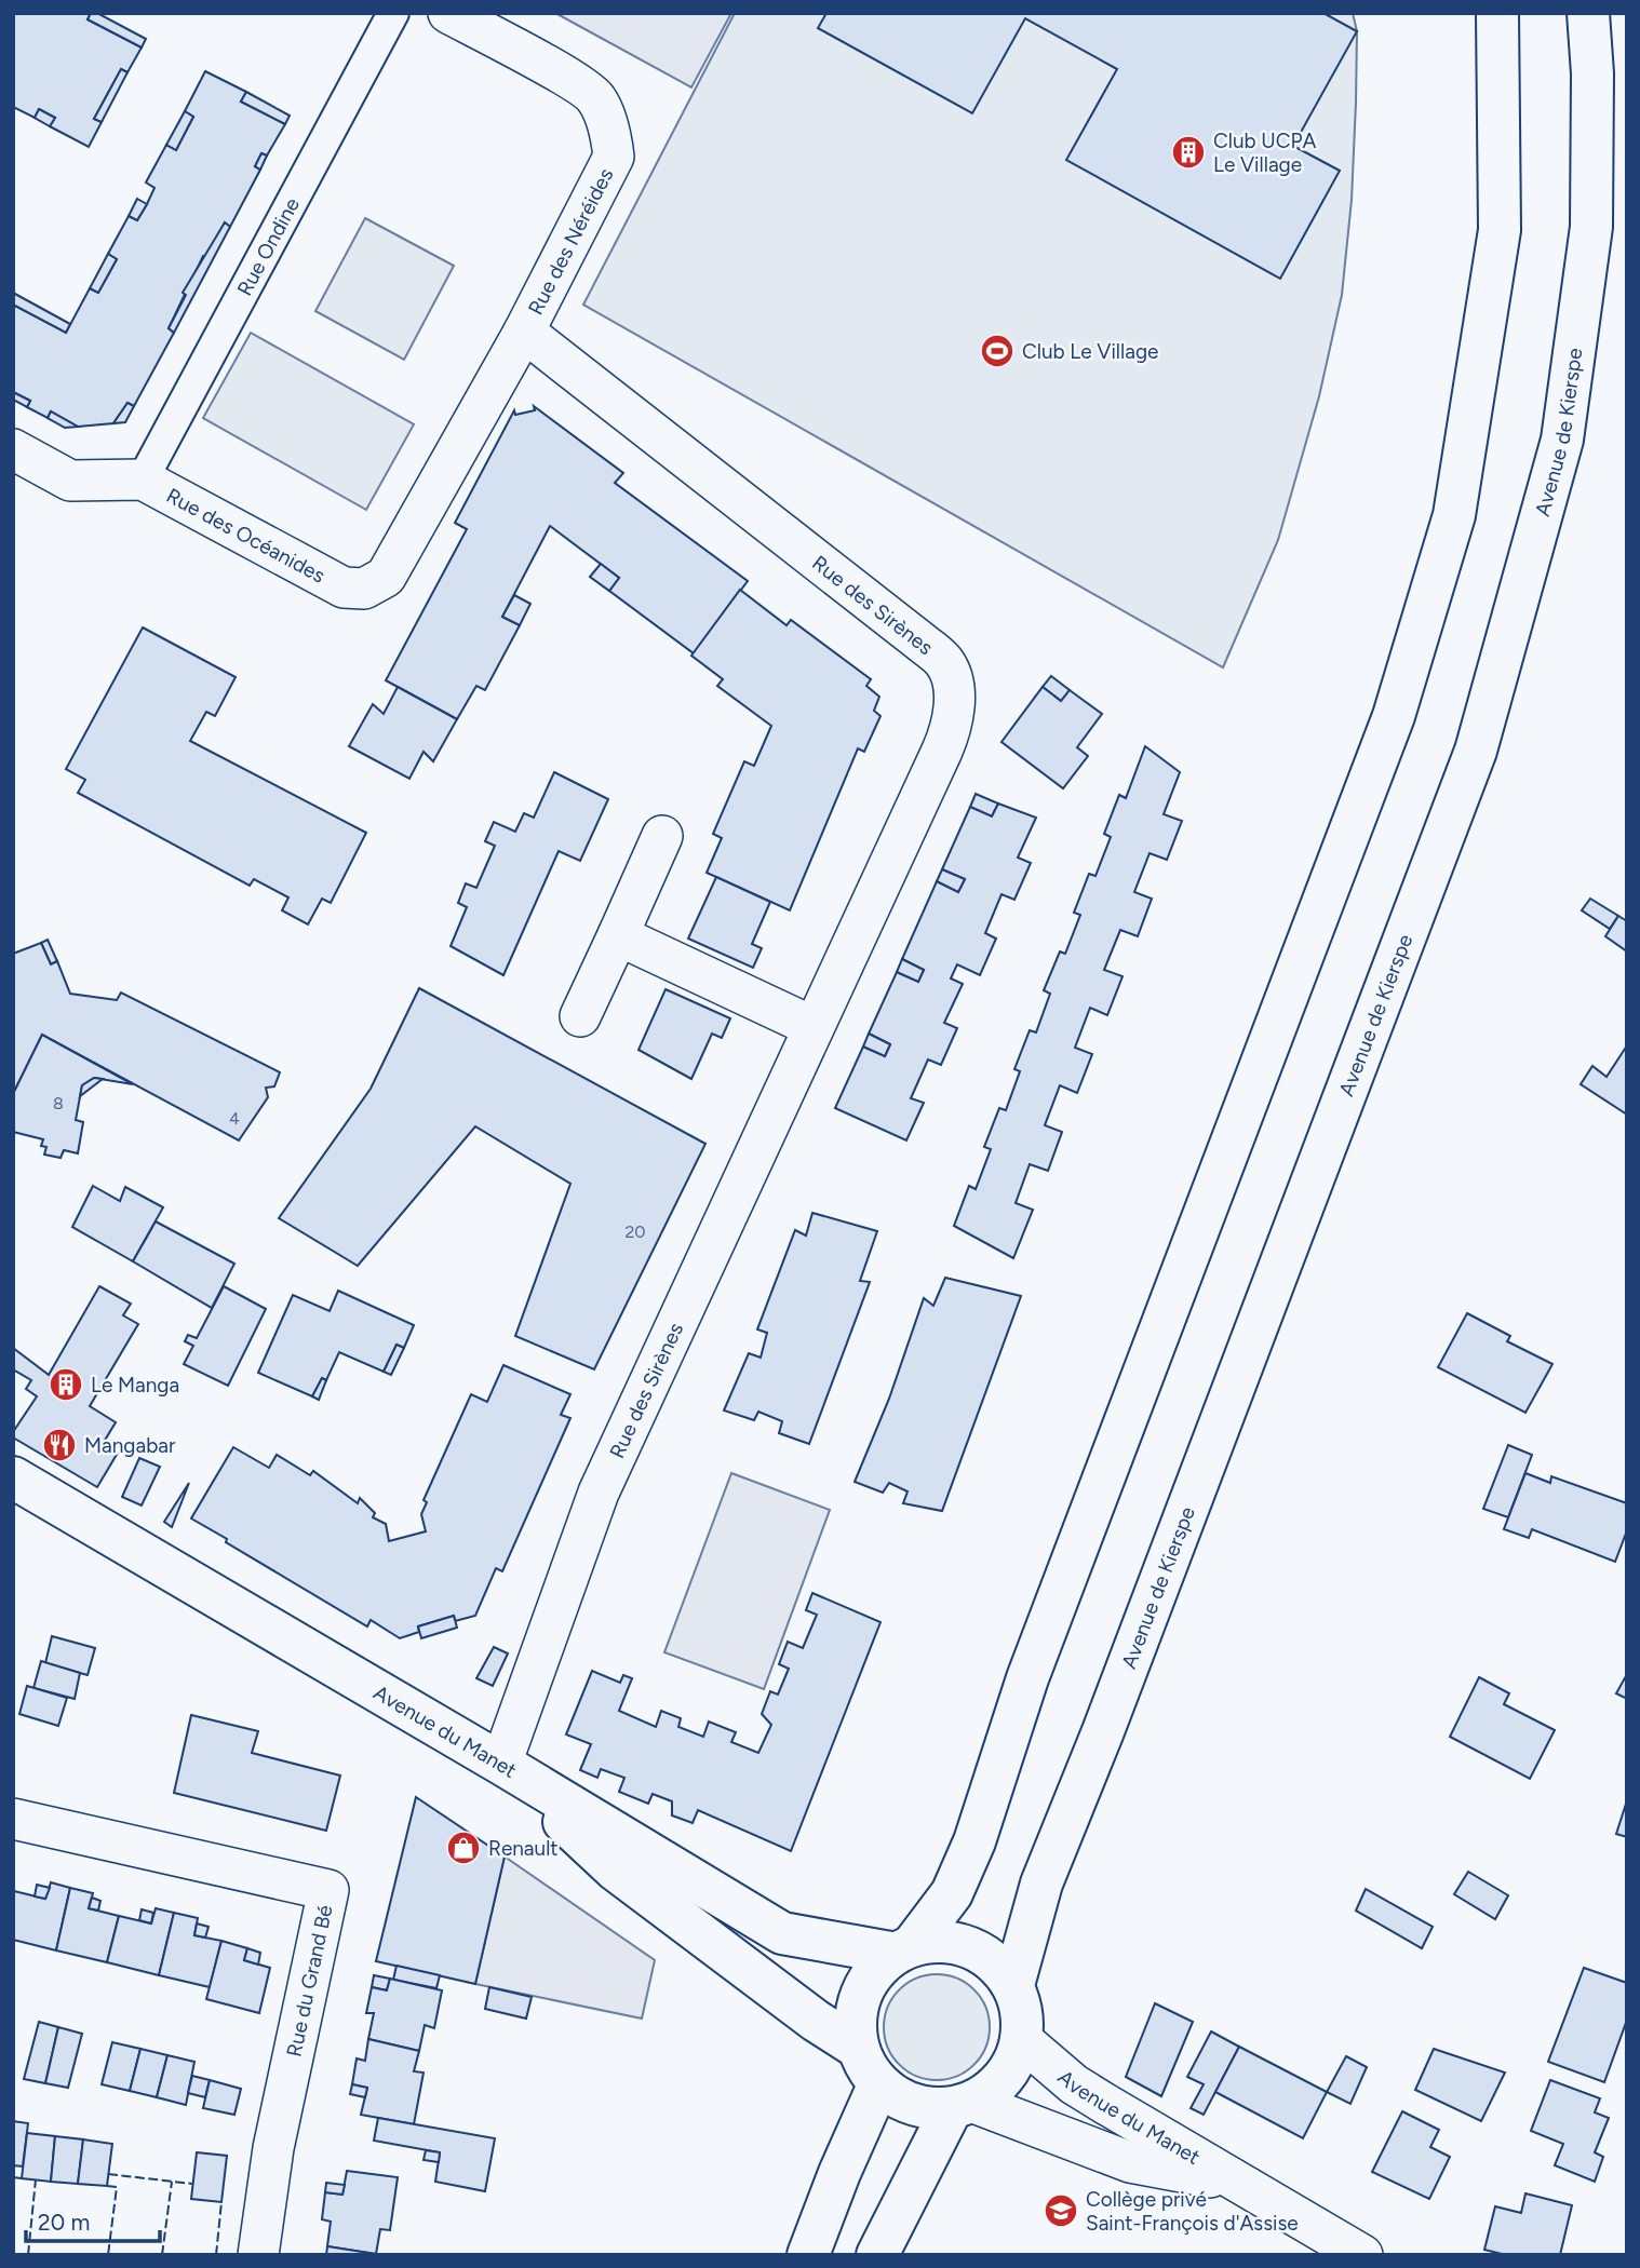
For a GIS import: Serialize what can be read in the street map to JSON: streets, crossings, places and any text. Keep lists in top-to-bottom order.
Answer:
{
  "streets": {
    "main road": ["Avenue de Kierspe", "Avenue du Manet"],
    "street": [
      "Rue des Néréides",
      "Rue Ondine",
      "Rue des Océanides",
      "Rue des Sirènes",
      "Rue du Grand Bé"
    ]
  },
  "crossings": [
    ["Rue des Néréides", "Rue des Océanides"],
    ["Rue des Néréides", "Rue des Sirènes"],
    ["Rue Ondine", "Rue des Océanides"],
    ["Avenue de Kierspe", "Avenue du Manet"],
    ["Rue des Océanides", "Rue des Sirènes"],
    ["Rue des Sirènes", "Avenue du Manet"]
  ],
  "places": {
    "building": ["Club UCPA Le Village", "Le Manga"],
    "sports": ["Club Le Village"],
    "restaurant": ["Mangabar"],
    "shop": ["Renault"],
    "school or university": ["Collège privé Saint-François d'Assise"]
  },
  "house_numbers": ["8", "4", "20"],
  "scale_bar": "20 m"
}
